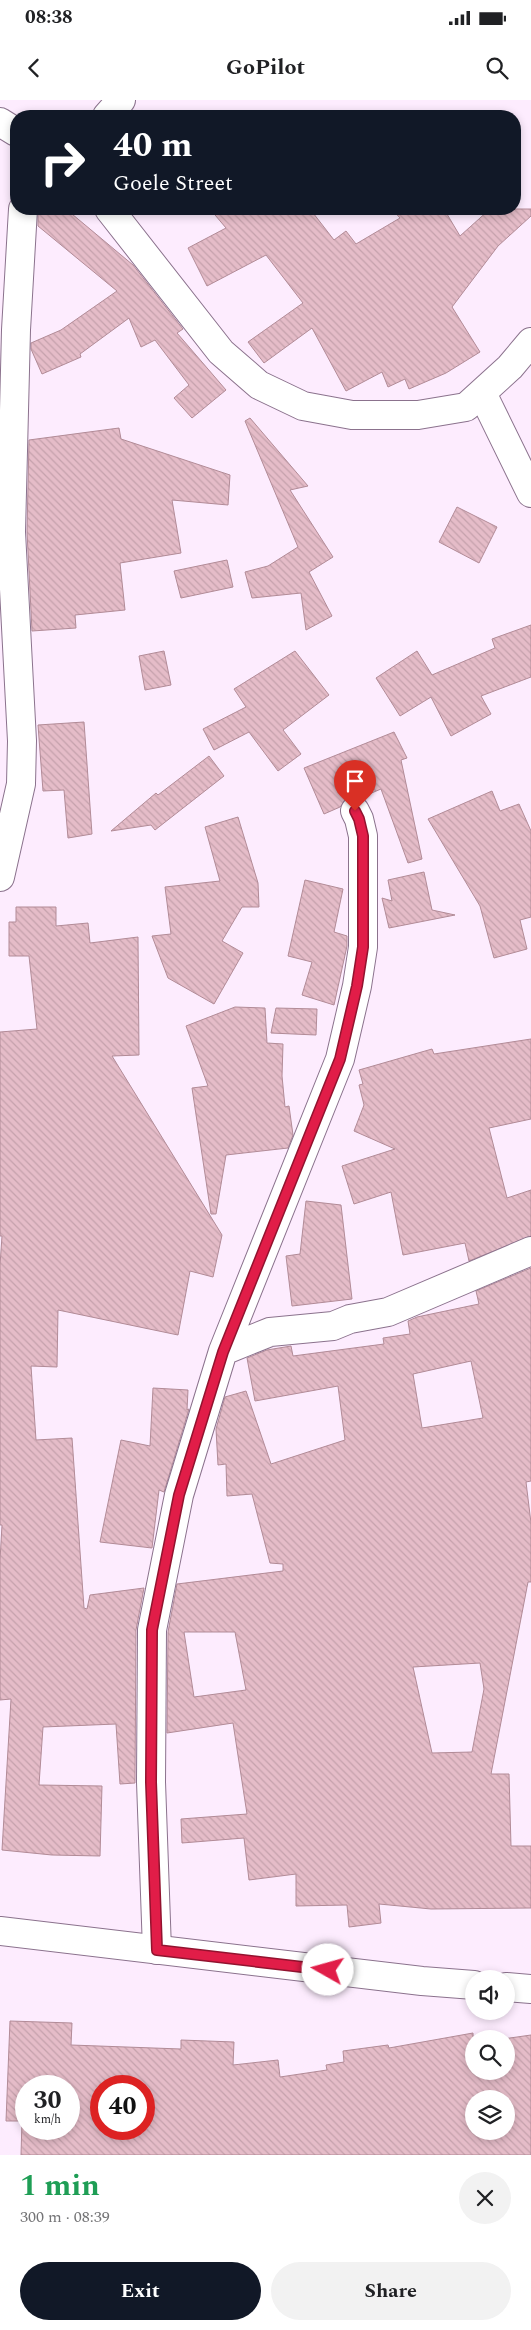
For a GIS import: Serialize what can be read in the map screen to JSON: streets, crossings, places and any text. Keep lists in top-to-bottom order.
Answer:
{
  "page": {
    "status": "08:38",
    "header": "GoPilot",
    "turn": ["40 m", "Goele Street"],
    "speed": "30 km/h",
    "limit": "40",
    "heading": ["1 min", "300 m · 08:39"],
    "buttons": ["Exit", "Share"]
  }
}
